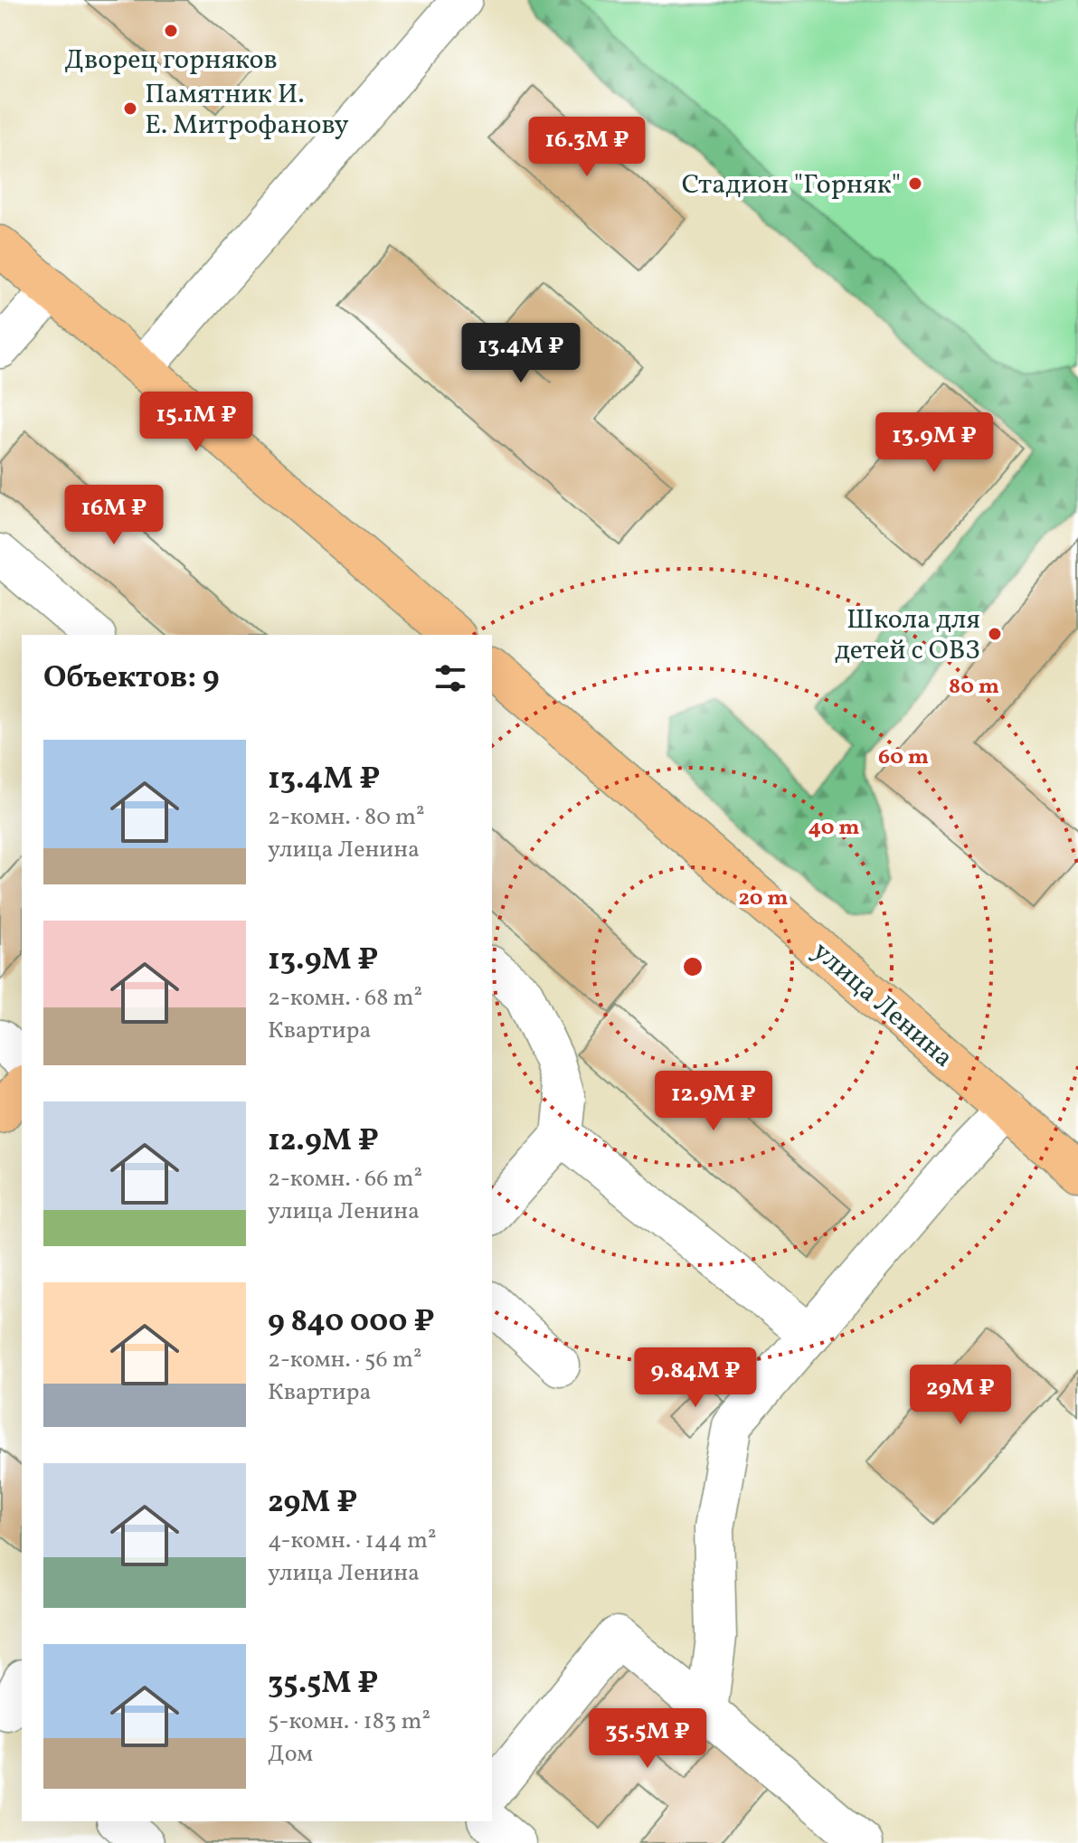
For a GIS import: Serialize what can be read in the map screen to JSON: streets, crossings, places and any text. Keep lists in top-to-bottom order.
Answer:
{
  "streets": {
    "main road": ["улица Ленина"]
  },
  "places": [
    "Дворец горняков",
    "Памятник И. Е. Митрофанову",
    "Стадион \"Горняк\"",
    "Школа для детей с ОВЗ"
  ],
  "page": {
    "price": [
      "16.3M ₽",
      "13.4M ₽",
      "15.1M ₽",
      "13.9M ₽",
      "16M ₽",
      "12.9M ₽",
      "9.84M ₽",
      "29M ₽",
      "35.5M ₽"
    ],
    "heading": "Объектов: 9",
    "list": [
      {
        "name": "13.4M ₽",
        "note": "2-комн. · 80 m² · улица Ленина"
      },
      {
        "name": "13.9M ₽",
        "note": "2-комн. · 68 m² · Квартира"
      },
      {
        "name": "12.9M ₽",
        "note": "2-комн. · 66 m² · улица Ленина"
      },
      {
        "name": "9 840 000 ₽",
        "note": "2-комн. · 56 m² · Квартира"
      },
      {
        "name": "29M ₽",
        "note": "4-комн. · 144 m² · улица Ленина"
      },
      {
        "name": "35.5M ₽",
        "note": "5-комн. · 183 m² · Дом"
      }
    ]
  },
  "rings": [
    "80 m",
    "60 m",
    "40 m",
    "20 m"
  ]
}
